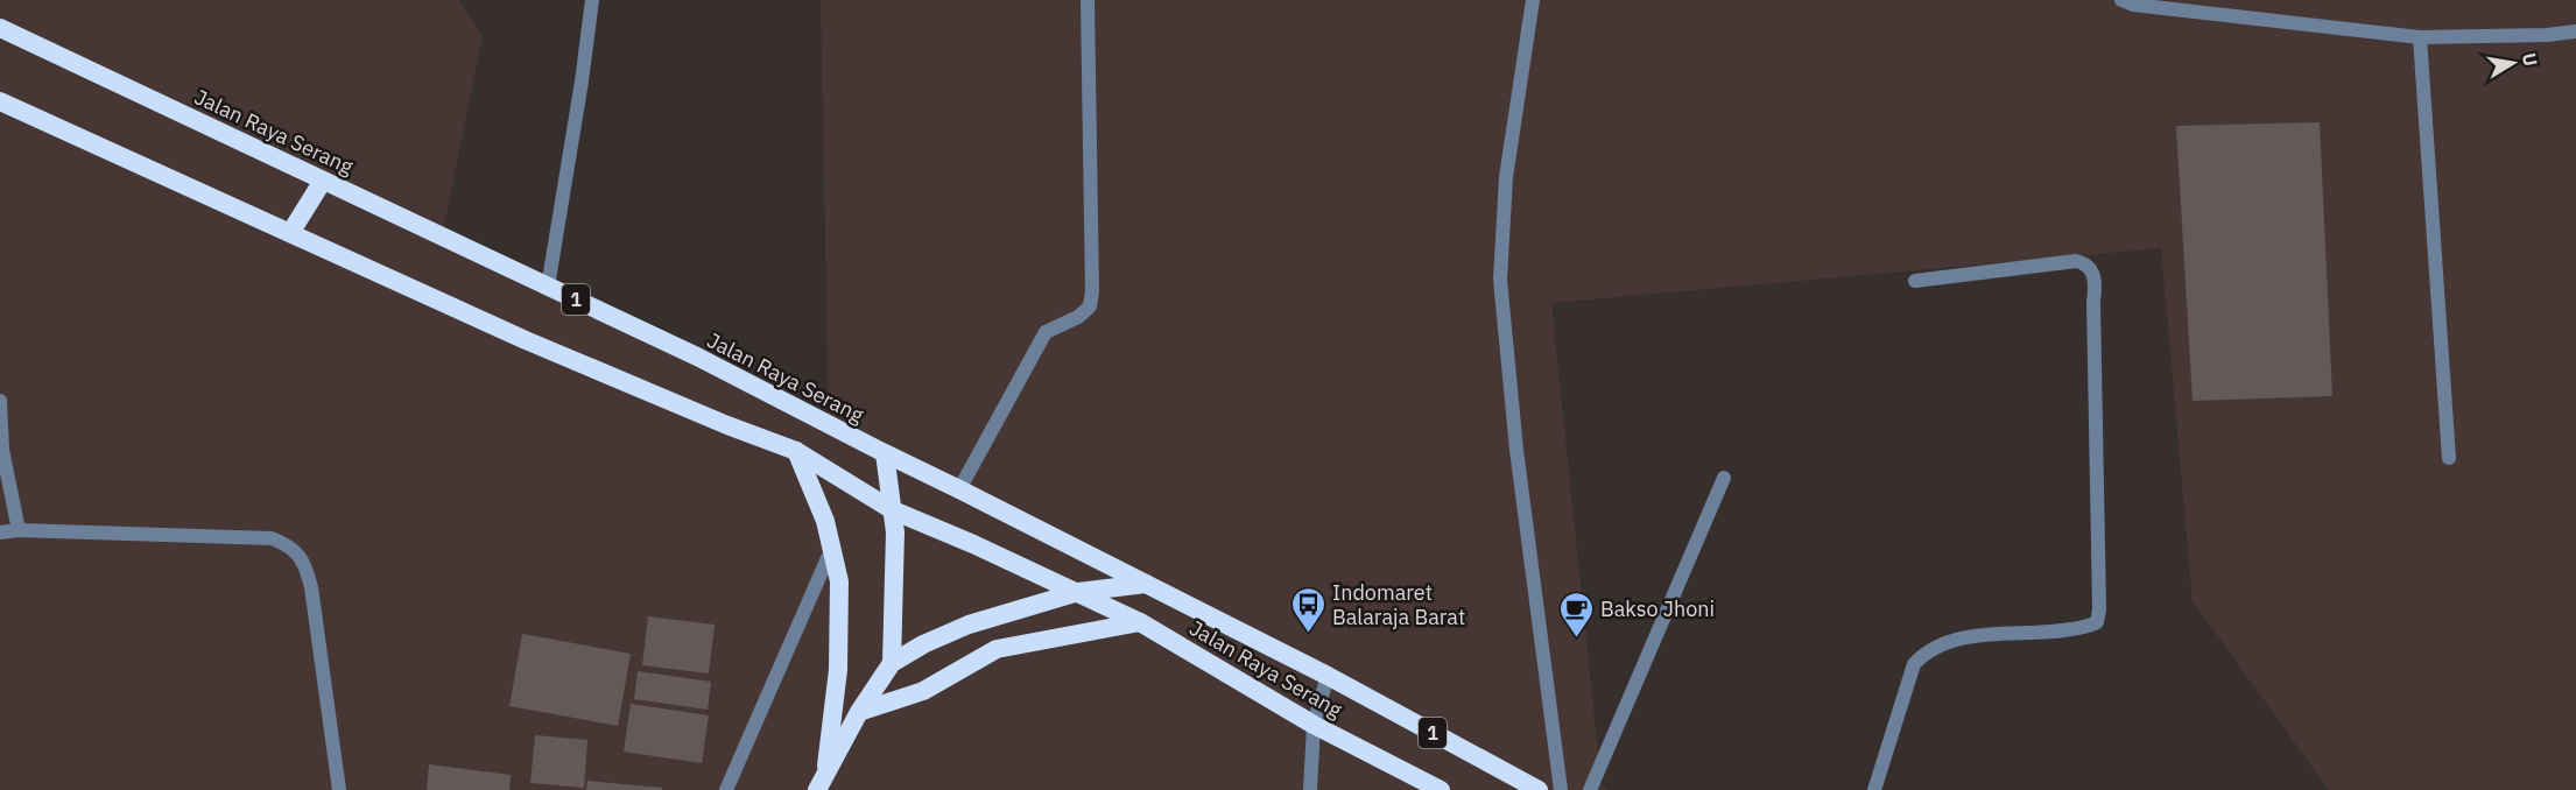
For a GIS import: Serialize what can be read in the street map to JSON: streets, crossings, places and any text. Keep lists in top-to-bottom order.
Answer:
{
  "streets": {
    "highway": ["Jalan Raya Serang", "1"]
  },
  "places": {
    "bus stop": ["Indomaret Balaraja Barat"],
    "cafe": ["Bakso Jhoni"]
  },
  "north": "right"
}
